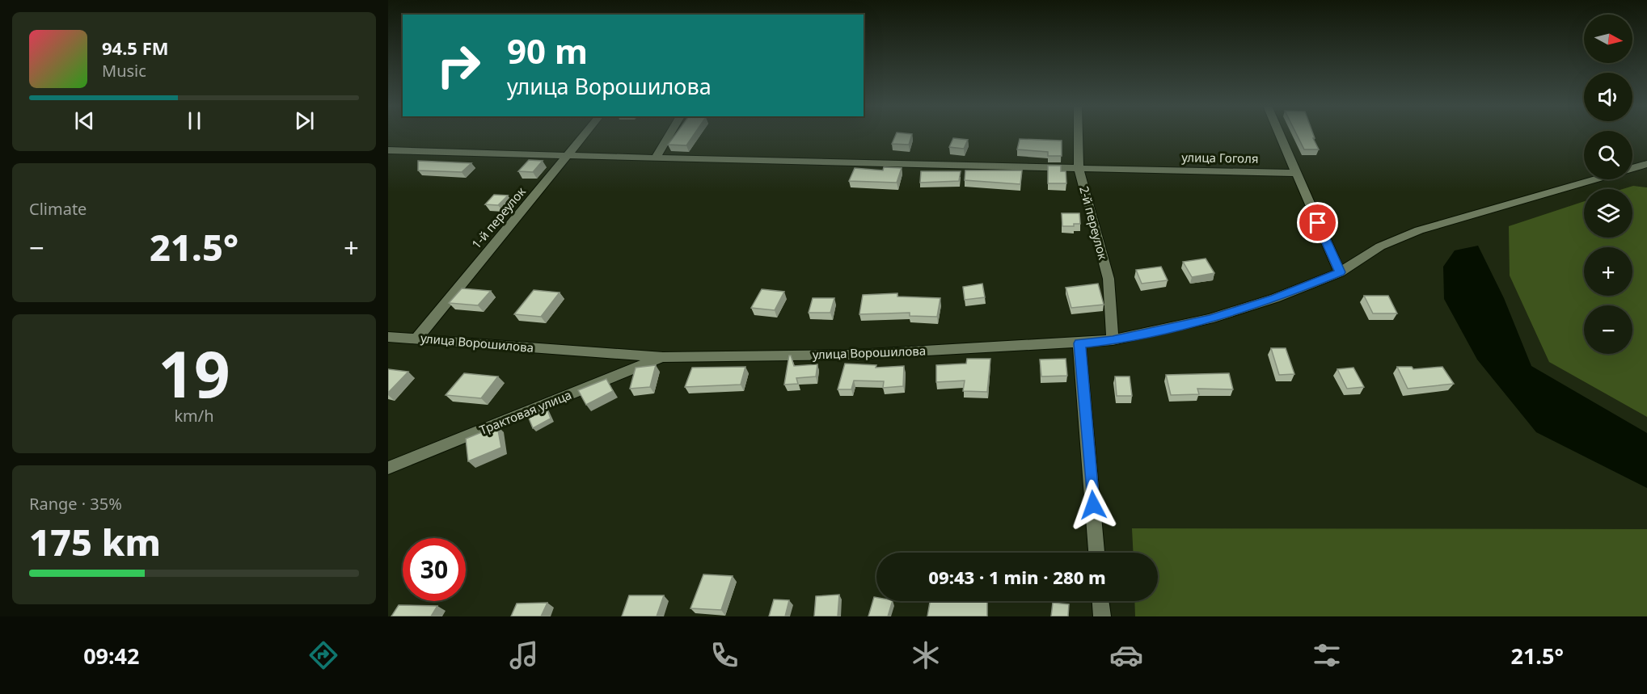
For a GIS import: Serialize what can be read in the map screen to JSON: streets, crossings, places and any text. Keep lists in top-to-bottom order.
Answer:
{
  "streets": {
    "street": [
      "улица Гоголя",
      "1-й переулок",
      "2-й переулок",
      "улица Ворошилова",
      "Трактовая улица"
    ]
  },
  "crossings": [
    ["улица Гоголя", "1-й переулок"],
    ["улица Гоголя", "2-й переулок"],
    ["1-й переулок", "улица Ворошилова"],
    ["2-й переулок", "улица Ворошилова"],
    ["улица Ворошилова", "Трактовая улица"]
  ],
  "north": "right",
  "page": {
    "map_buttons": ["+", "−"],
    "turn": ["90 m", "улица Ворошилова"],
    "song": ["94.5 FM", "Music"],
    "tile": [
      "Climate",
      ["19", "km/h"],
      ["Range · 35%", "175 km"]
    ],
    "heat": ["−", "21.5°", "+"],
    "limit": "30",
    "trip": "09:43 · 1 min · 280 m",
    "tabs": ["09:42", "21.5°"]
  }
}
